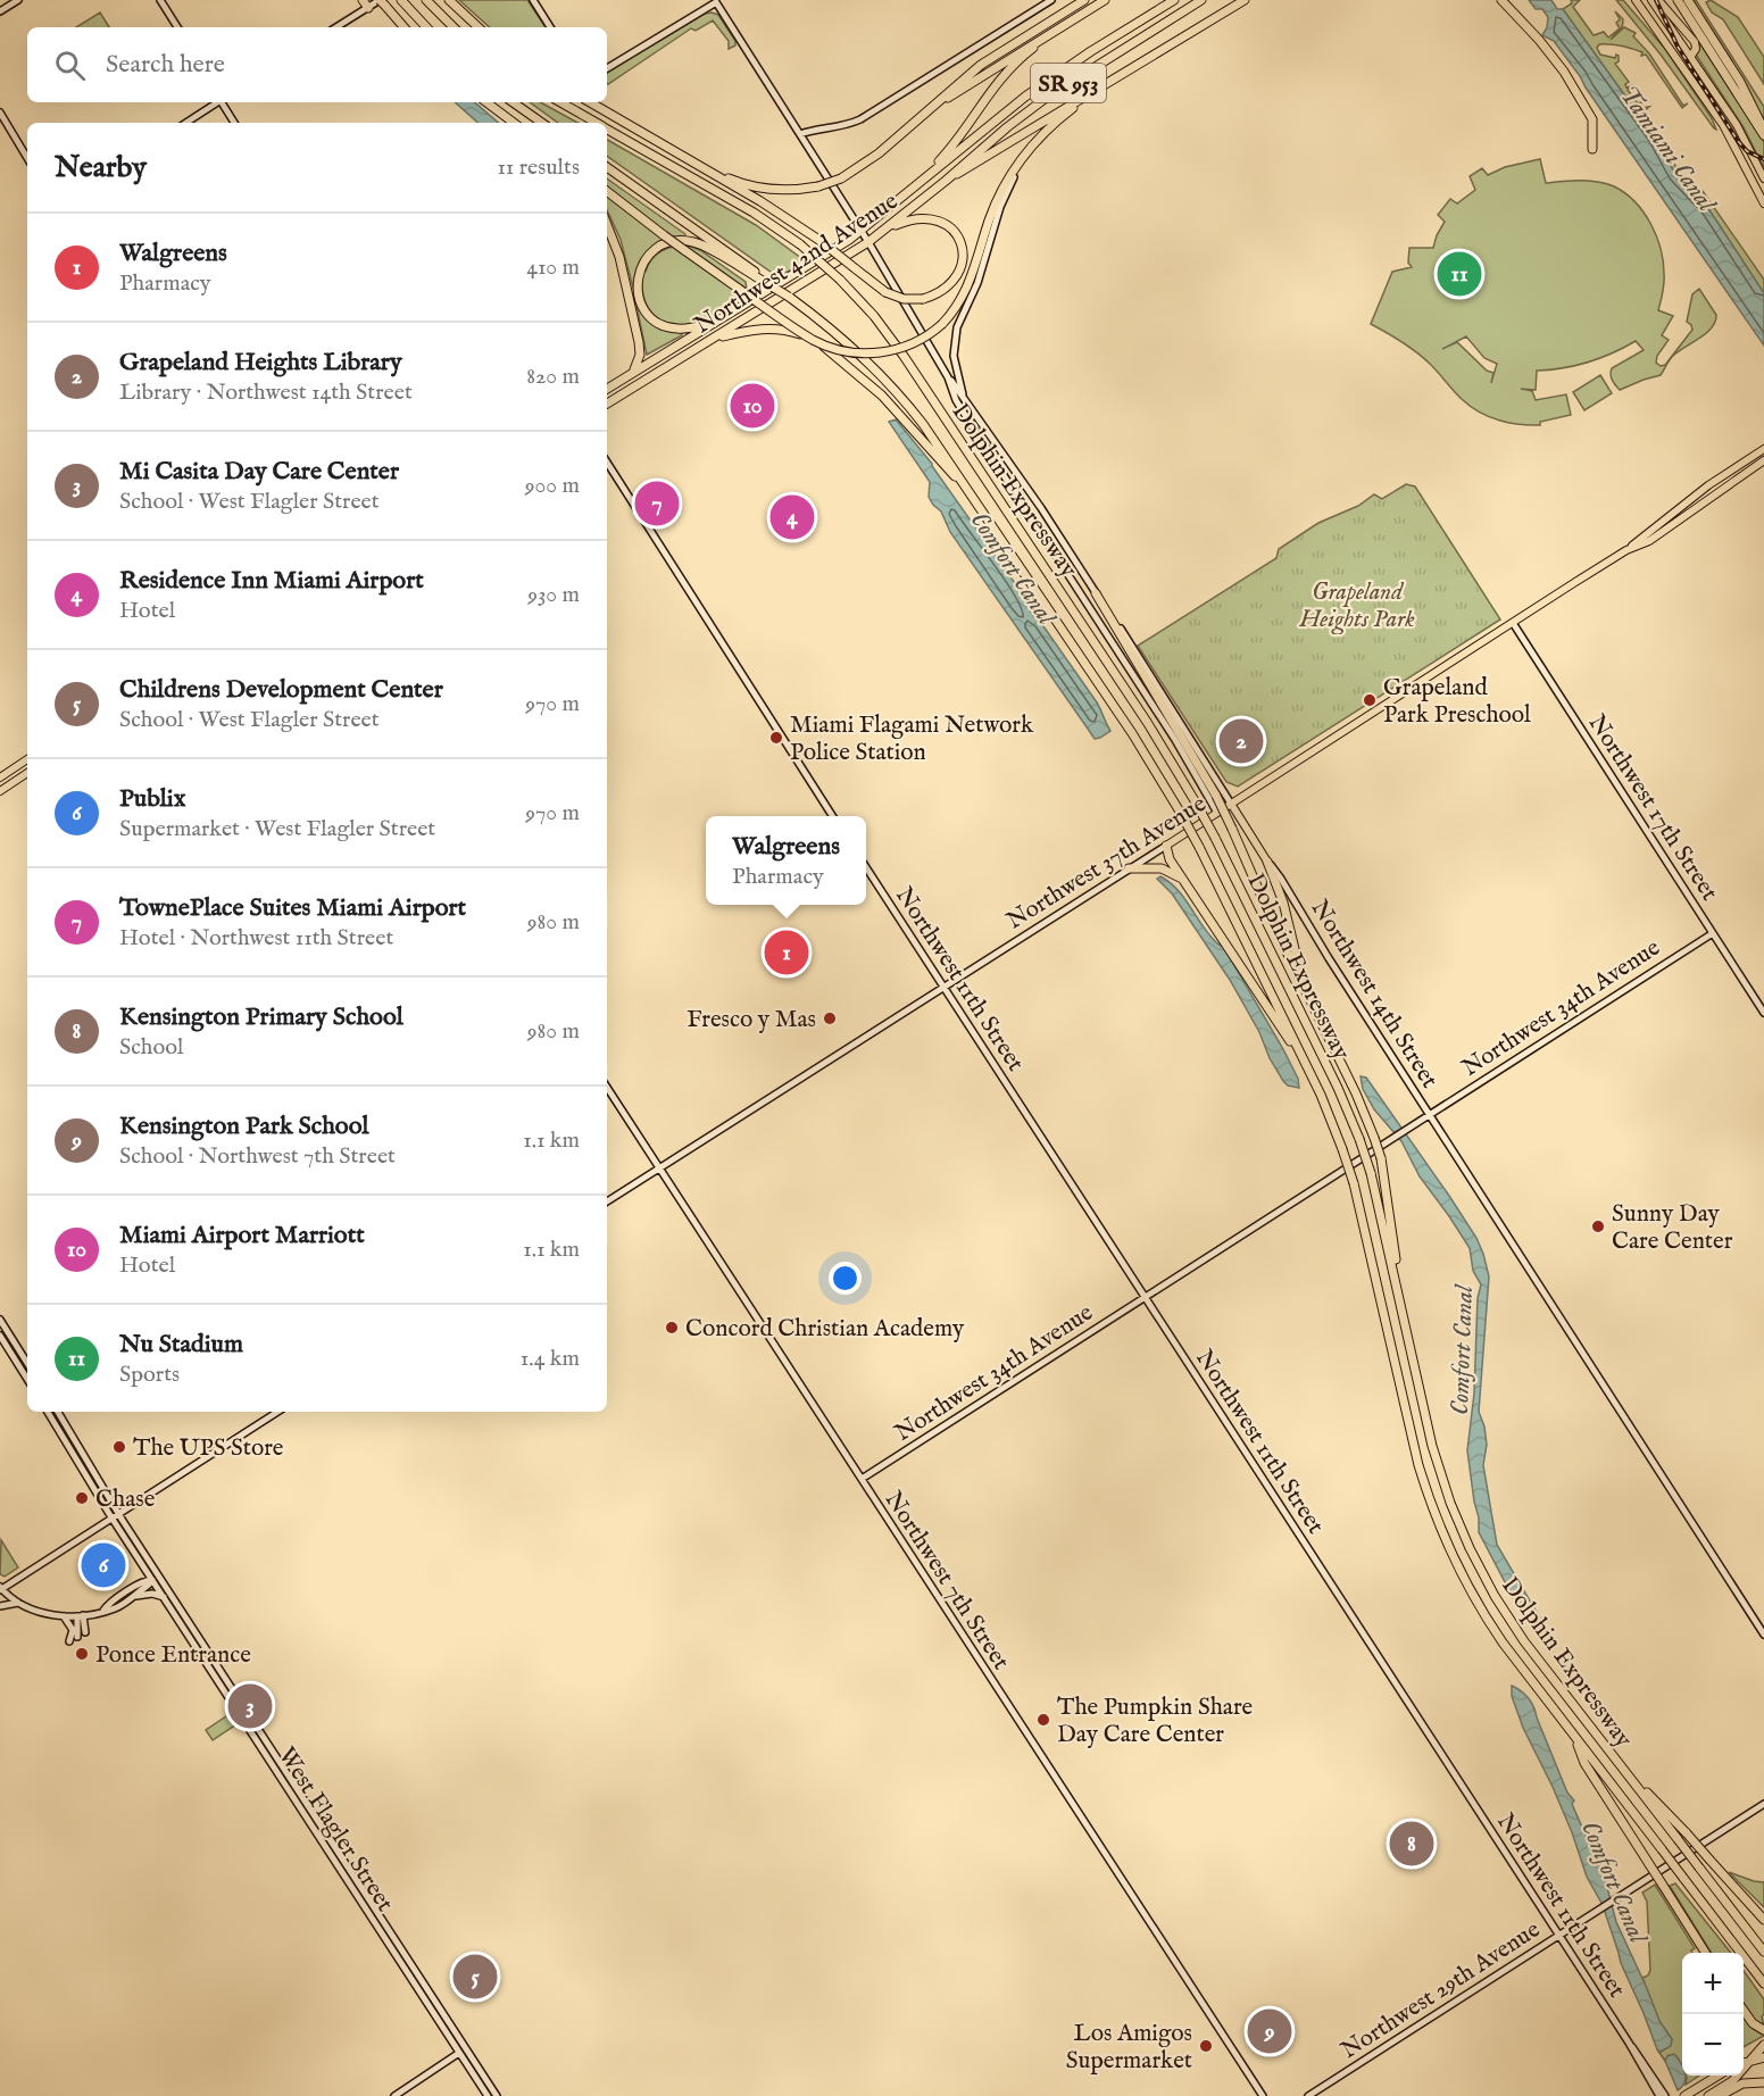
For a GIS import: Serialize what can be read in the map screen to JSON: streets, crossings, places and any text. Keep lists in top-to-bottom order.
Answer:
{
  "streets": {
    "highway": ["SR 953", "Northwest 42nd Avenue", "Dolphin Expressway"],
    "main road": ["Northwest 37th Avenue", "Northwest 14th Street"],
    "street": [
      "Northwest 17th Street",
      "Northwest 11th Street",
      "Northwest 34th Avenue",
      "Northwest 7th Street",
      "West Flagler Street",
      "Northwest 29th Avenue"
    ]
  },
  "crossings": [
    ["Northwest 42nd Avenue", "Northwest 14th Street"],
    ["Northwest 17th Street", "Northwest 37th Avenue"],
    ["Northwest 17th Street", "Northwest 34th Avenue"],
    ["Northwest 37th Avenue", "Northwest 11th Street"],
    ["Northwest 37th Avenue", "Northwest 14th Street"],
    ["Northwest 37th Avenue", "Northwest 7th Street"],
    ["Northwest 11th Street", "Northwest 34th Avenue"],
    ["Northwest 11th Street", "Northwest 29th Avenue"],
    ["Northwest 14th Street", "Northwest 34th Avenue"],
    ["Northwest 34th Avenue", "Northwest 7th Street"]
  ],
  "water": ["Tamiami Canal", "Comfort Canal"],
  "parks": ["Grapeland Heights Park"],
  "places": [
    "Grapeland Park Preschool",
    "Miami Flagami Network Police Station",
    "Fresco y Mas",
    "Sunny Day Care Center",
    "Concord Christian Academy",
    "The UPS Store",
    "Chase",
    "Ponce Entrance",
    "The Pumpkin Share Day Care Center",
    "Los Amigos Supermarket"
  ],
  "page": {
    "search": "Search here",
    "heading": ["Nearby", "11 results"],
    "list": [
      {
        "mark": "1",
        "name": "Walgreens",
        "note": "Pharmacy",
        "value": "410 m"
      },
      {
        "mark": "2",
        "name": "Grapeland Heights Library",
        "note": "Library · Northwest 14th Street",
        "value": "820 m"
      },
      {
        "mark": "3",
        "name": "Mi Casita Day Care Center",
        "note": "School · West Flagler Street",
        "value": "900 m"
      },
      {
        "mark": "4",
        "name": "Residence Inn Miami Airport",
        "note": "Hotel",
        "value": "930 m"
      },
      {
        "mark": "5",
        "name": "Childrens Development Center",
        "note": "School · West Flagler Street",
        "value": "970 m"
      },
      {
        "mark": "6",
        "name": "Publix",
        "note": "Supermarket · West Flagler Street",
        "value": "970 m"
      },
      {
        "mark": "7",
        "name": "TownePlace Suites Miami Airport",
        "note": "Hotel · Northwest 11th Street",
        "value": "980 m"
      },
      {
        "mark": "8",
        "name": "Kensington Primary School",
        "note": "School",
        "value": "980 m"
      },
      {
        "mark": "9",
        "name": "Kensington Park School",
        "note": "School · Northwest 7th Street",
        "value": "1.1 km"
      },
      {
        "mark": "10",
        "name": "Miami Airport Marriott",
        "note": "Hotel",
        "value": "1.1 km"
      },
      {
        "mark": "11",
        "name": "Nu Stadium",
        "note": "Sports",
        "value": "1.4 km"
      }
    ],
    "pins": [
      "11",
      "10",
      "7",
      "4",
      "2",
      "1",
      "6",
      "3",
      "8",
      "5",
      "9"
    ],
    "popup": ["Walgreens", "Pharmacy"],
    "map_buttons": ["+", "−"]
  }
}
